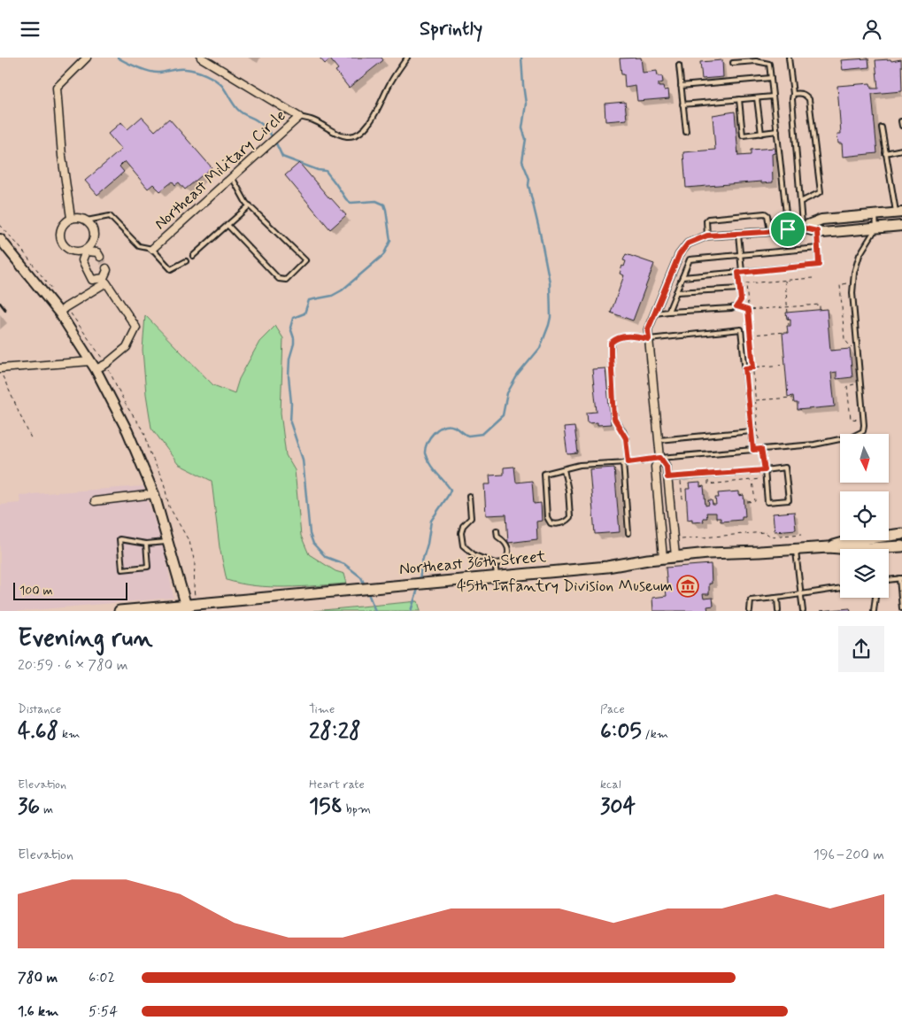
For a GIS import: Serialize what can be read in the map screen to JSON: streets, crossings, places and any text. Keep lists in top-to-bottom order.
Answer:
{
  "streets": {
    "main road": ["Northeast 36th Street"],
    "street": ["Northeast Military Circle"]
  },
  "places": {
    "museum": ["45th Infantry Division Museum"]
  },
  "scale_bar": "100 m",
  "north": "bottom",
  "page": {
    "header": "Sprintly",
    "scale": "100 m",
    "heading": ["Evening run", "20:59 · 6 × 780 m"],
    "stats": [
      ["Distance", "4.68 km"],
      ["Time", "28:28"],
      ["Pace", "6:05 /km"],
      ["Elevation", "36 m"],
      ["Heart rate", "158 bpm"],
      ["kcal", "304"]
    ],
    "chart": ["Elevation", "196–200 m"],
    "list": [
      {
        "name": "780 m",
        "note": "6:02"
      },
      {
        "name": "1.6 km",
        "note": "5:54"
      }
    ]
  }
}
